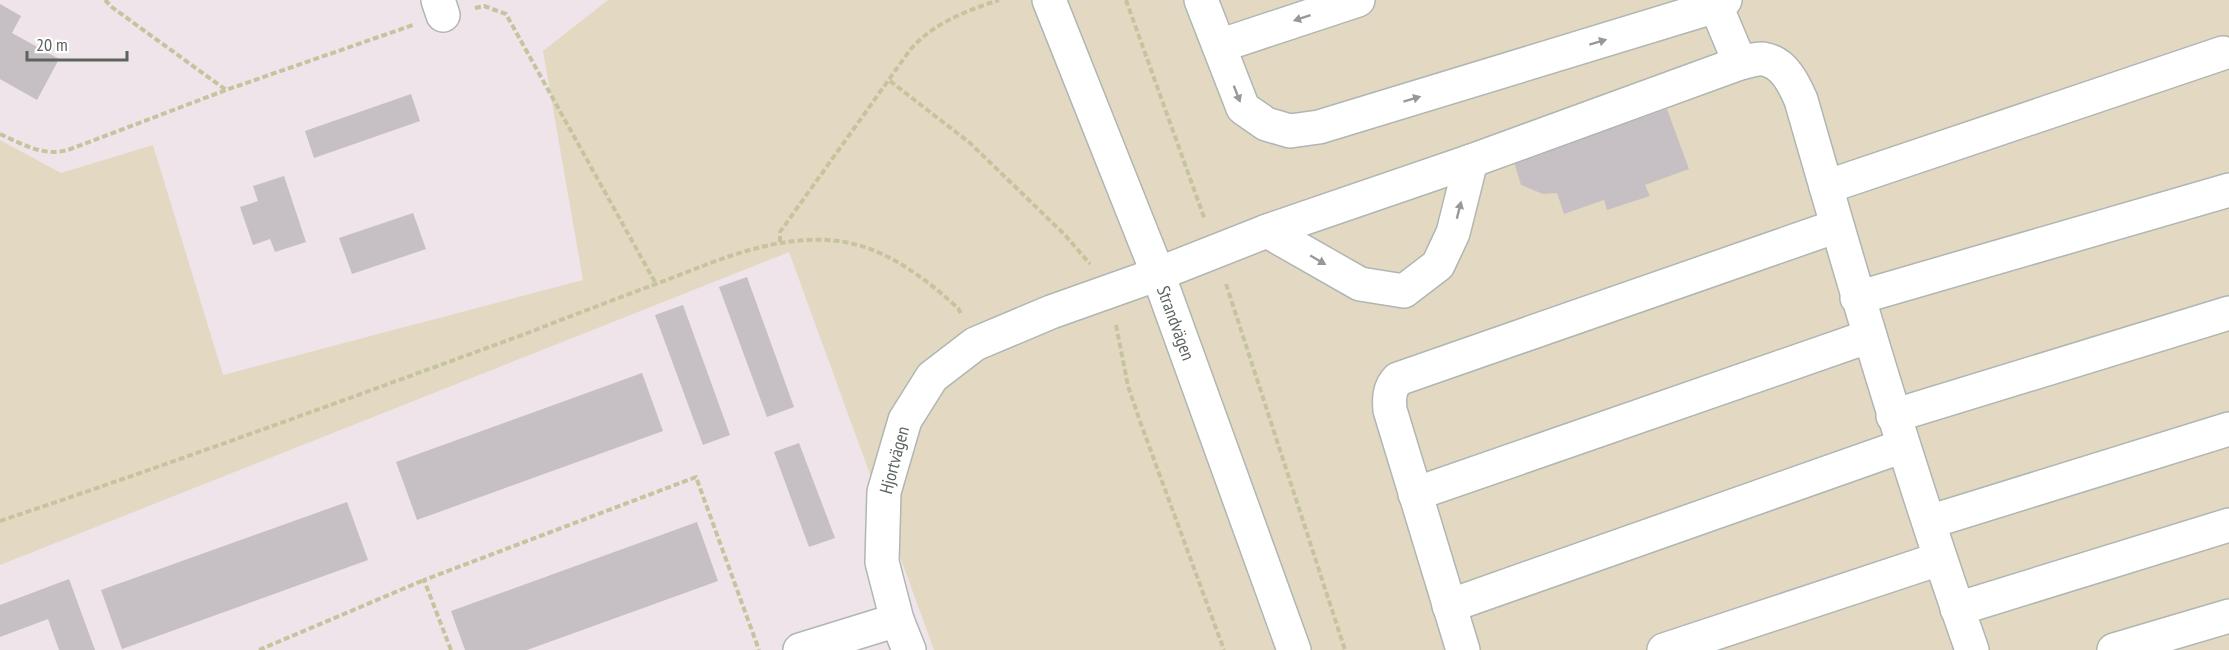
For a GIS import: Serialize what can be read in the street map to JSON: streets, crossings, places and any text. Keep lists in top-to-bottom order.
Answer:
{
  "streets": {
    "street": ["Strandvägen", "Hjortvägen"]
  },
  "crossings": [
    ["Strandvägen", "Hjortvägen"]
  ],
  "scale_bar": "20 m"
}
